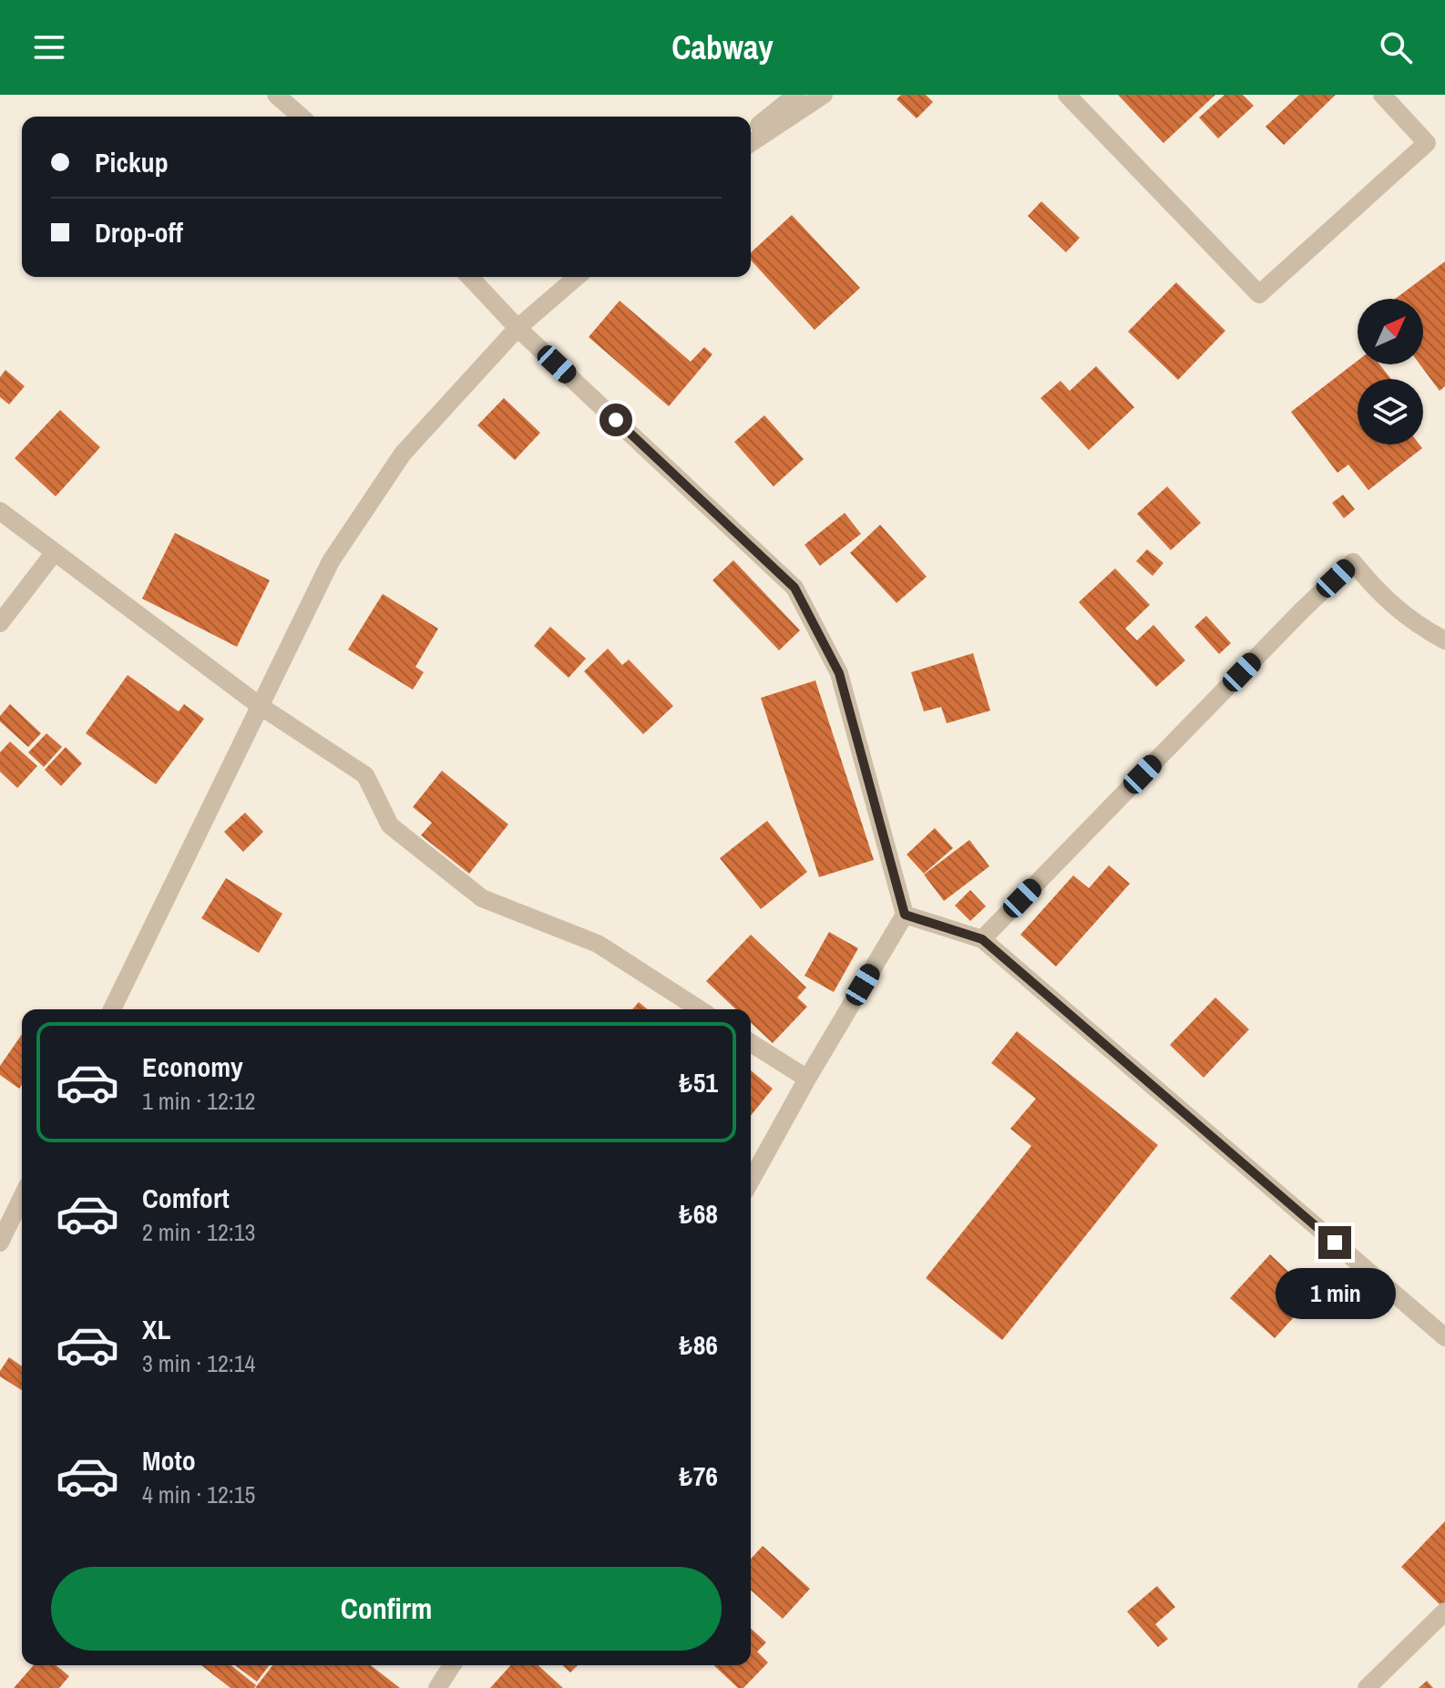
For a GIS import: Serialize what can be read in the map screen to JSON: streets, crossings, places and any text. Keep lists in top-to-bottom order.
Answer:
{
  "north": "top right",
  "page": {
    "header": "Cabway",
    "banner": ["Pickup", "Drop-off"],
    "list": [
      {
        "name": "Economy",
        "note": "1 min · 12:12",
        "value": "₺51"
      },
      {
        "name": "Comfort",
        "note": "2 min · 12:13",
        "value": "₺68"
      },
      {
        "name": "XL",
        "note": "3 min · 12:14",
        "value": "₺86"
      },
      {
        "name": "Moto",
        "note": "4 min · 12:15",
        "value": "₺76"
      }
    ],
    "bubble": "1 min",
    "buttons": "Confirm"
  }
}
